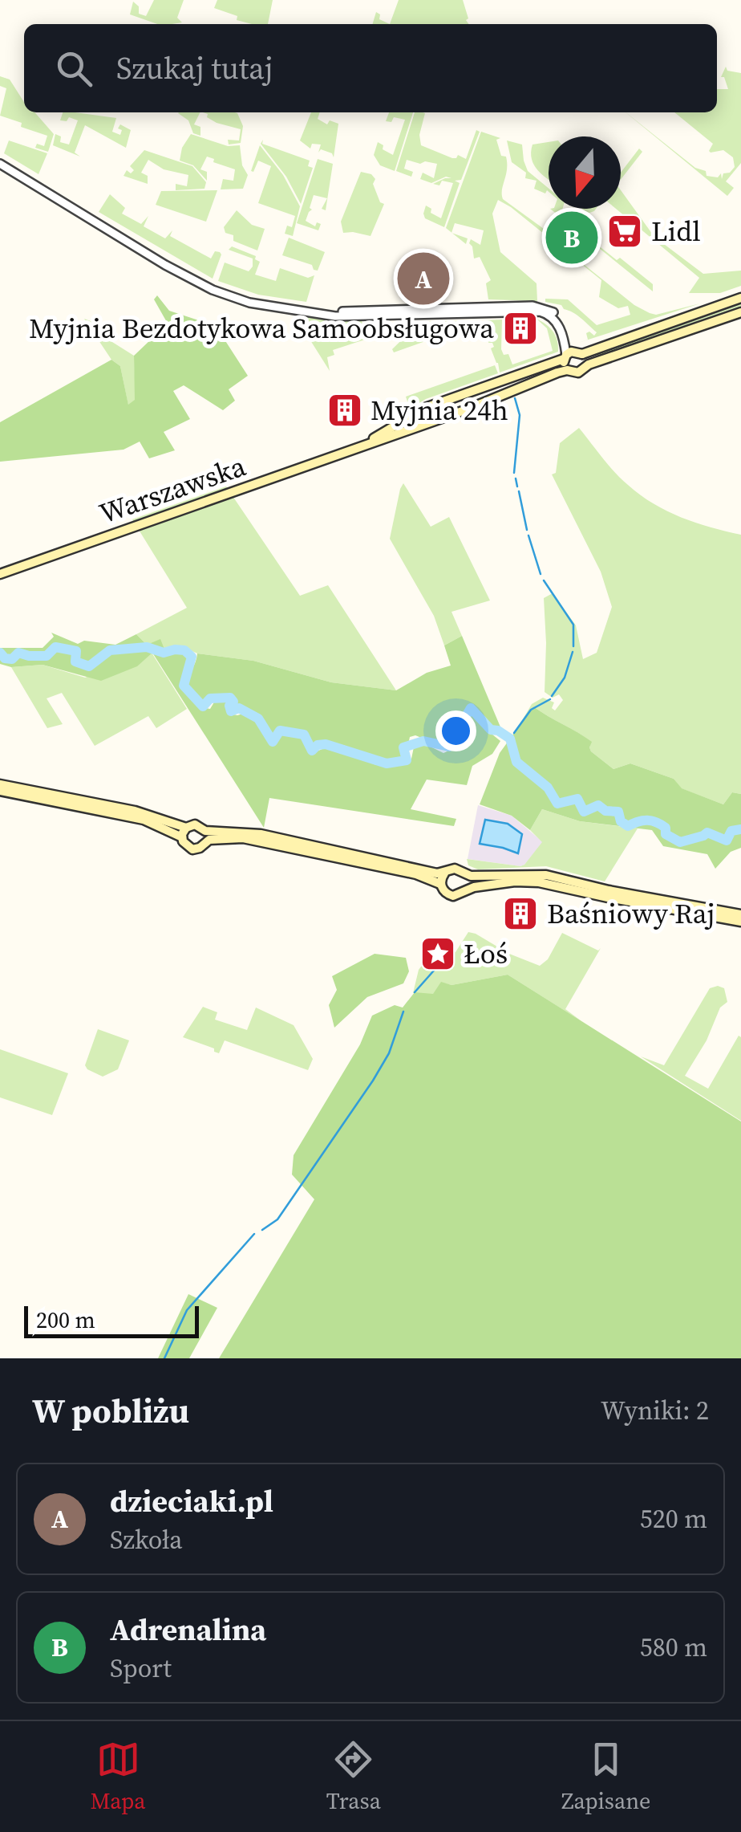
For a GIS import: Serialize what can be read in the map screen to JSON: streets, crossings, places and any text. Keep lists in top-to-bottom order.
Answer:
{
  "streets": {
    "main road": ["Warszawska"]
  },
  "places": {
    "supermarket": ["Lidl"],
    "building": ["Myjnia Bezdotykowa Samoobsługowa", "Myjnia 24h", "Baśniowy Raj"],
    "place": ["Łoś"]
  },
  "scale_bar": "200 m",
  "north": "bottom",
  "page": {
    "search": "Szukaj tutaj",
    "pins": ["B", "A"],
    "scale": "200 m",
    "heading": ["W pobliżu", "Wyniki: 2"],
    "list": [
      {
        "mark": "A",
        "name": "dzieciaki.pl",
        "note": "Szkoła",
        "value": "520 m"
      },
      {
        "mark": "B",
        "name": "Adrenalina",
        "note": "Sport",
        "value": "580 m"
      }
    ],
    "nav": ["Mapa", "Trasa", "Zapisane"]
  }
}
